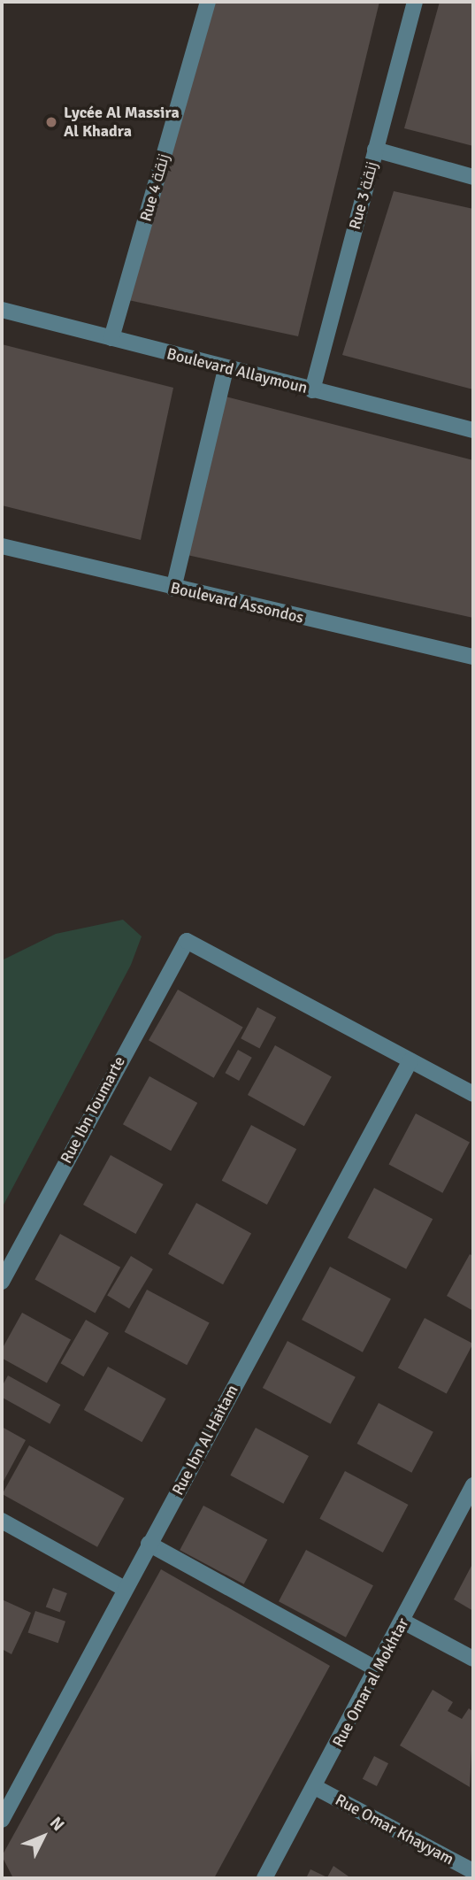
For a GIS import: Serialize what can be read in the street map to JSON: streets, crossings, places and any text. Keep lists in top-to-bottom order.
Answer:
{
  "streets": {
    "street": [
      "Rue 4 زنقة",
      "Rue 3 زنقة",
      "Boulevard Allaymoun",
      "Boulevard Assondos",
      "Rue Ibn Toumarte",
      "Rue Ibn Al Haitam",
      "Rue Omar al Mokhtar",
      "Rue Omar Khayyam"
    ]
  },
  "crossings": [
    ["Rue 4 زنقة", "Boulevard Allaymoun"],
    ["Rue 3 زنقة", "Boulevard Allaymoun"],
    ["Rue Ibn Toumarte", "Rue Ibn Al Haitam"],
    ["Rue Omar al Mokhtar", "Rue Omar Khayyam"]
  ],
  "places": ["Lycée Al Massira Al Khadra"],
  "north": "top right"
}
